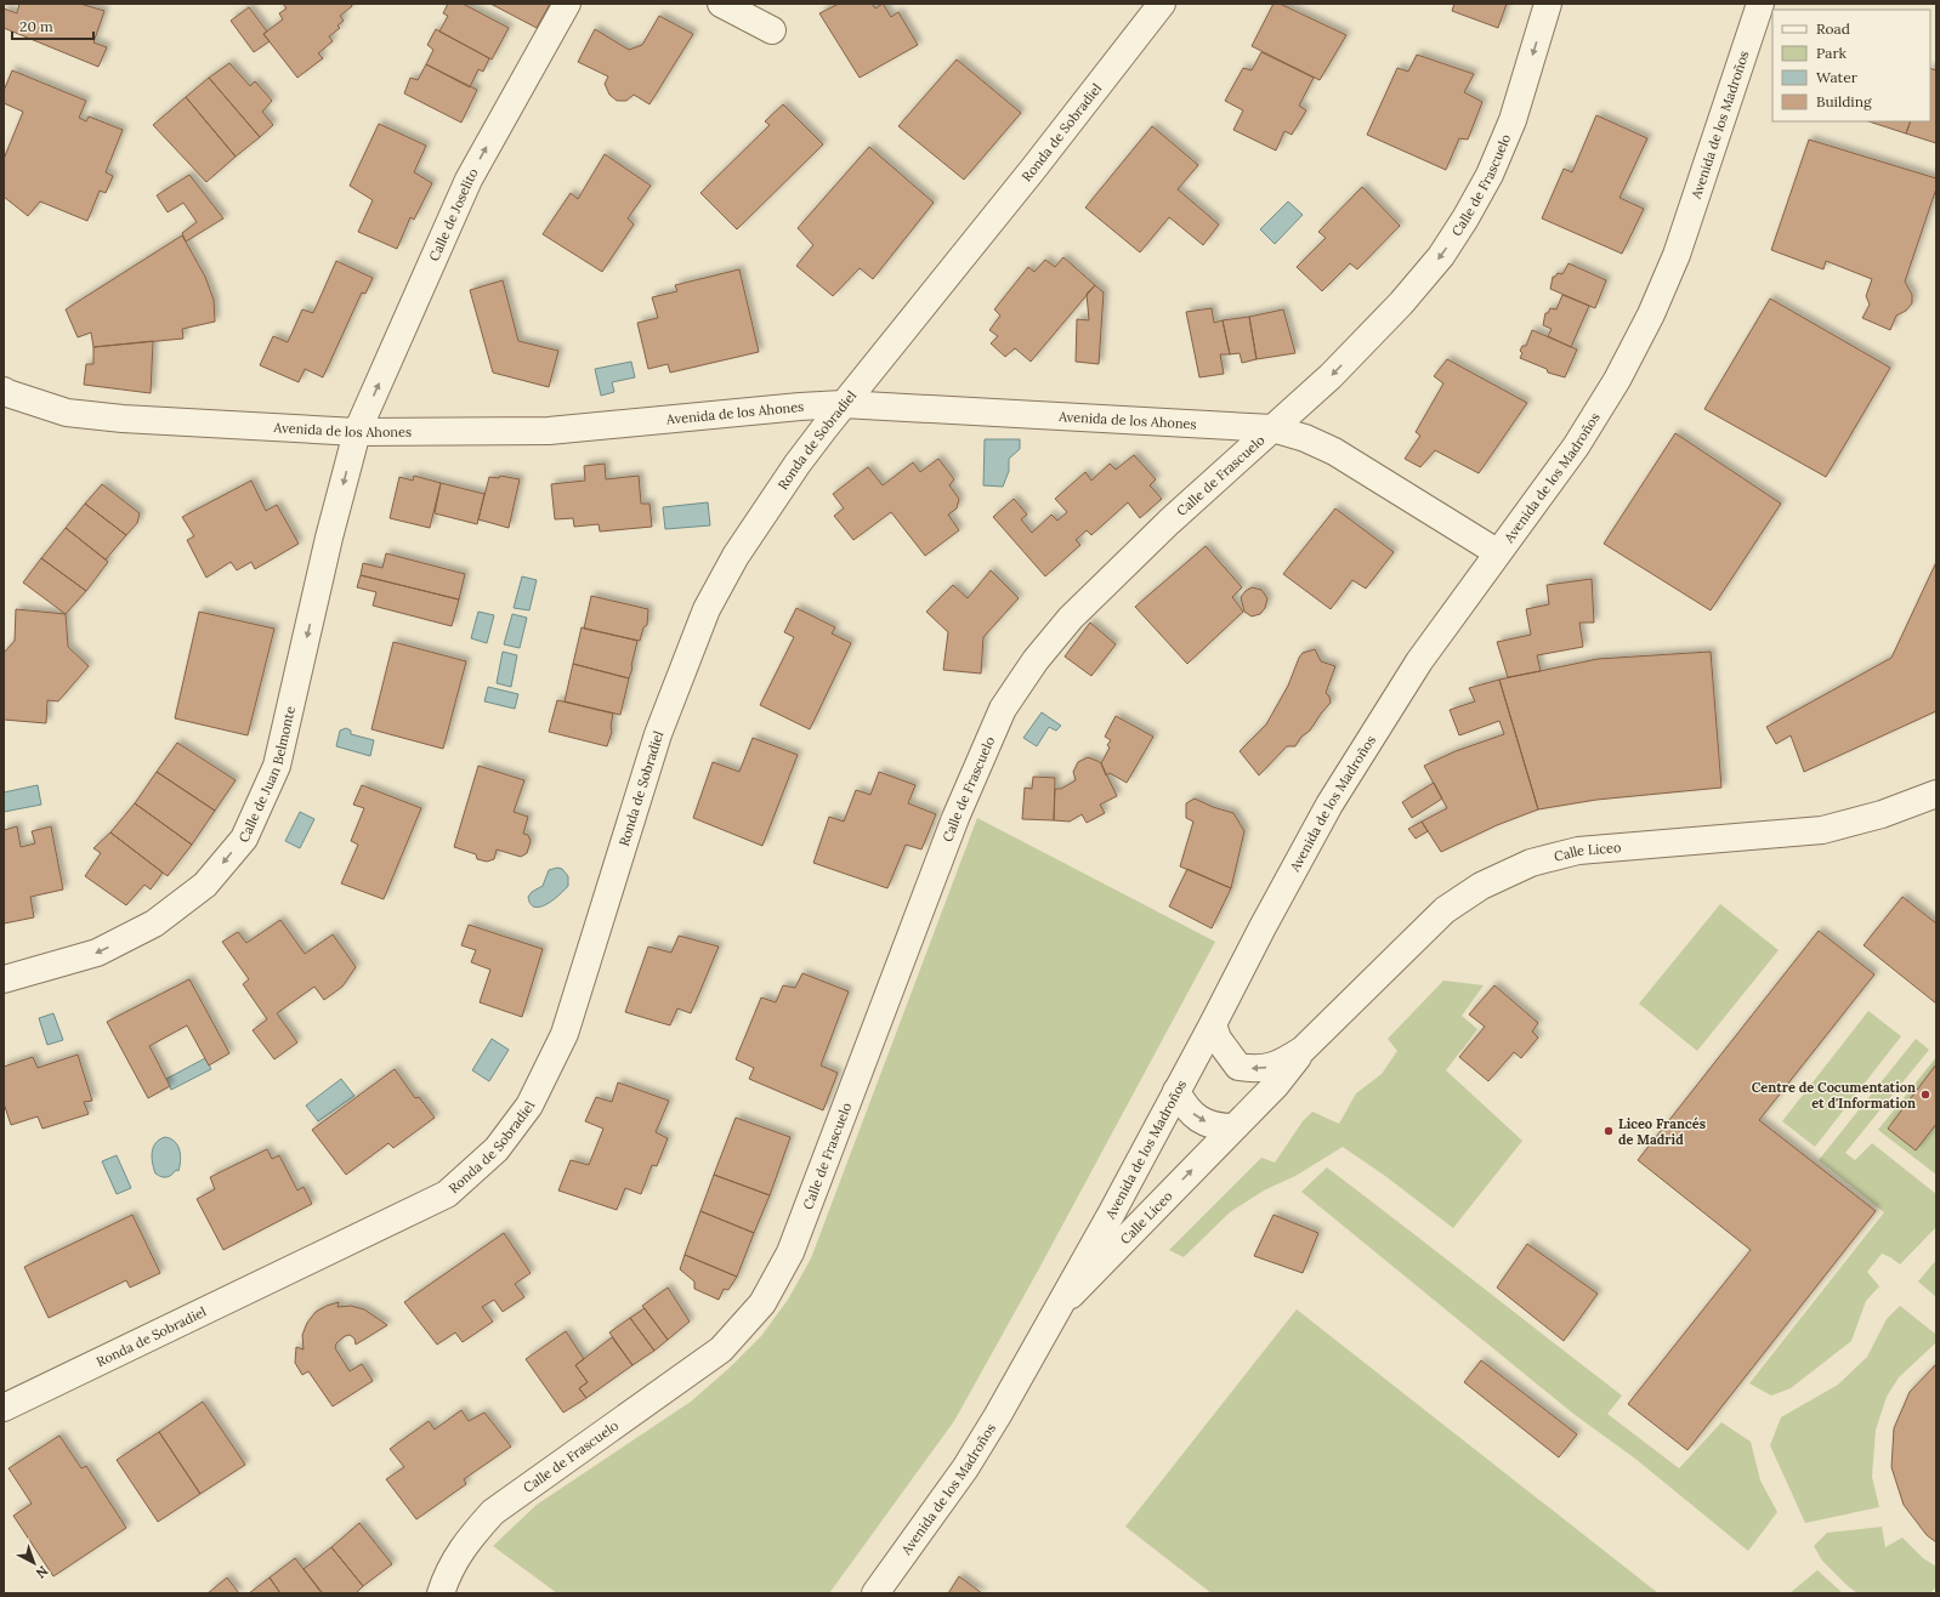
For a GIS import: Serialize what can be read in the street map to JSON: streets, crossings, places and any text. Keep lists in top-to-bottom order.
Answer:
{
  "streets": {
    "street": [
      "Avenida de los Madroños",
      "Ronda de Sobradiel",
      "Calle de Frascuelo",
      "Calle de Joselito",
      "Avenida de los Ahones",
      "Calle de Juan Belmonte",
      "Calle Liceo"
    ]
  },
  "crossings": [
    ["Avenida de los Madroños", "Avenida de los Ahones"],
    ["Avenida de los Madroños", "Calle Liceo"],
    ["Ronda de Sobradiel", "Avenida de los Ahones"],
    ["Calle de Frascuelo", "Avenida de los Ahones"],
    ["Calle de Joselito", "Avenida de los Ahones"],
    ["Calle de Joselito", "Calle de Juan Belmonte"],
    ["Avenida de los Ahones", "Calle de Juan Belmonte"]
  ],
  "one_way": ["Calle de Joselito", "Calle de Juan Belmonte"],
  "places": ["Centre de Cocumentation et d'Information", "Liceo Francés de Madrid"],
  "legend": [
    "Road",
    "Park",
    "Water",
    "Building"
  ],
  "scale_bar": "20 m",
  "north": "bottom right"
}
